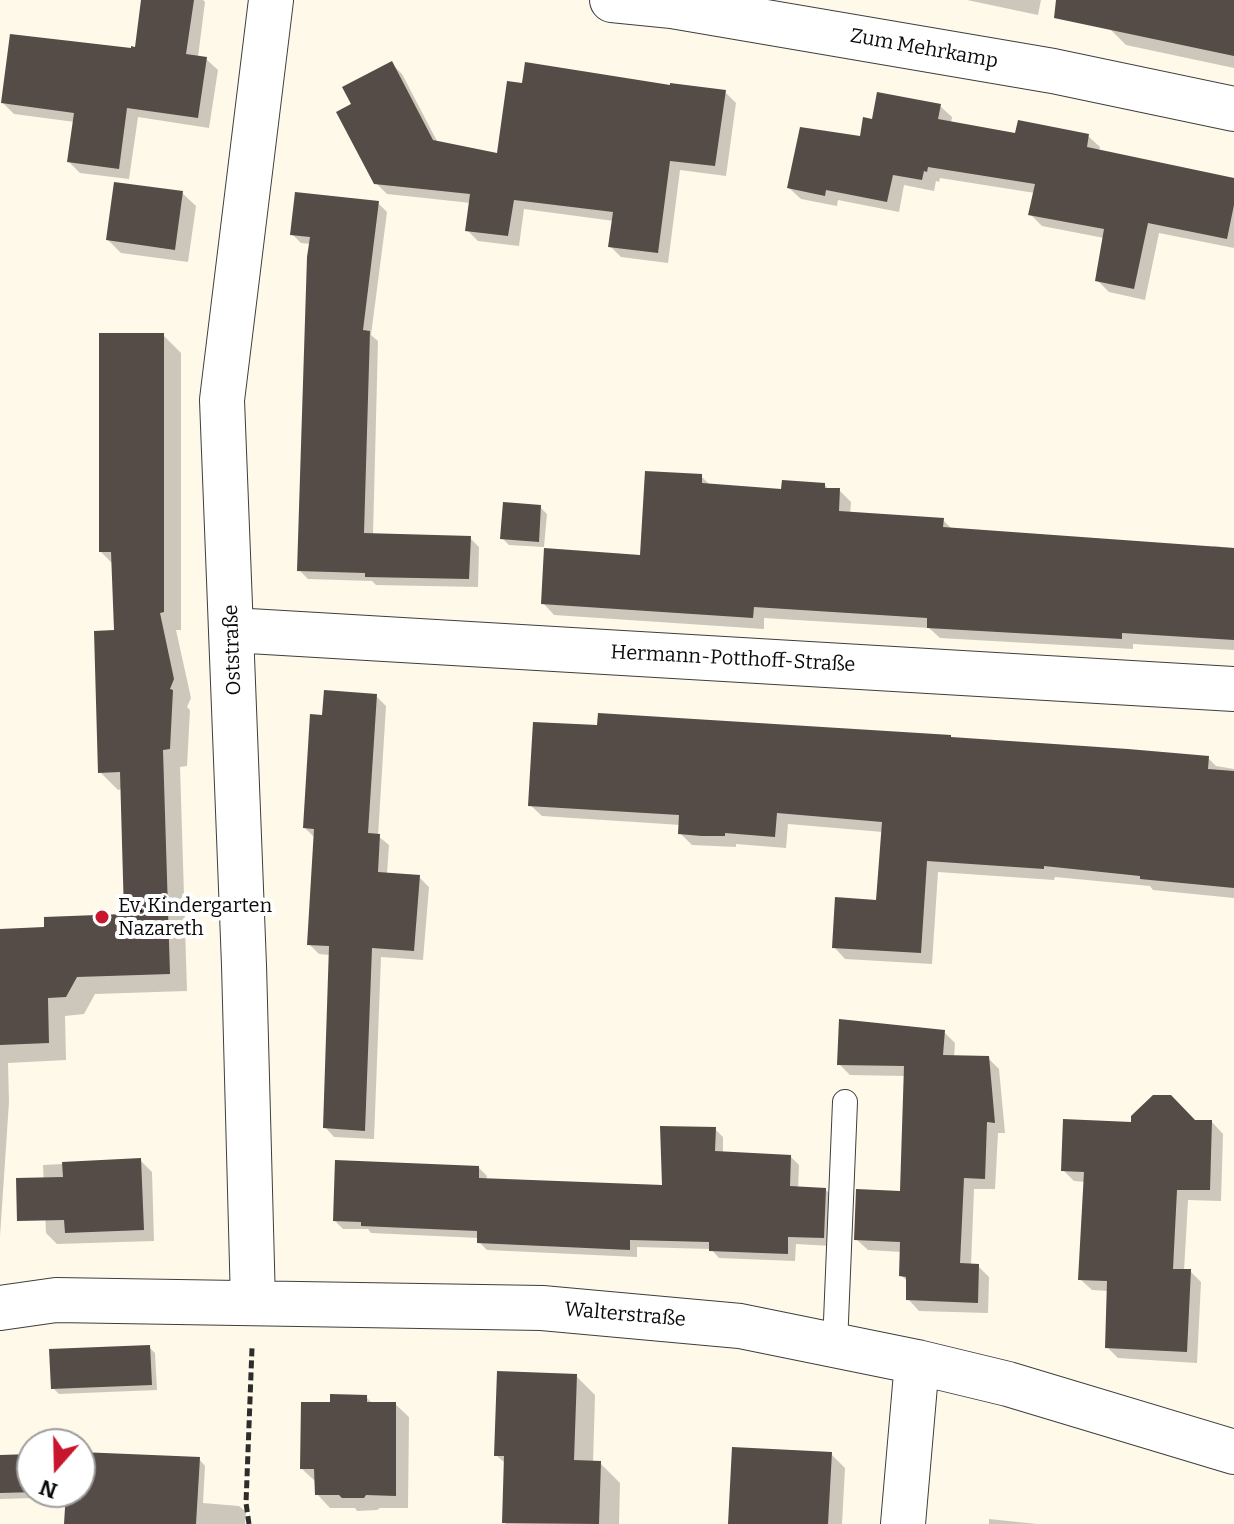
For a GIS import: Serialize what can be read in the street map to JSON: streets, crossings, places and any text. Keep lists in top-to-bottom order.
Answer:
{
  "streets": {
    "street": [
      "Zum Mehrkamp",
      "Oststraße",
      "Hermann-Potthoff-Straße",
      "Walterstraße"
    ]
  },
  "crossings": [
    ["Oststraße", "Hermann-Potthoff-Straße"],
    ["Oststraße", "Walterstraße"]
  ],
  "places": ["Ev. Kindergarten Nazareth"],
  "north": "bottom"
}
